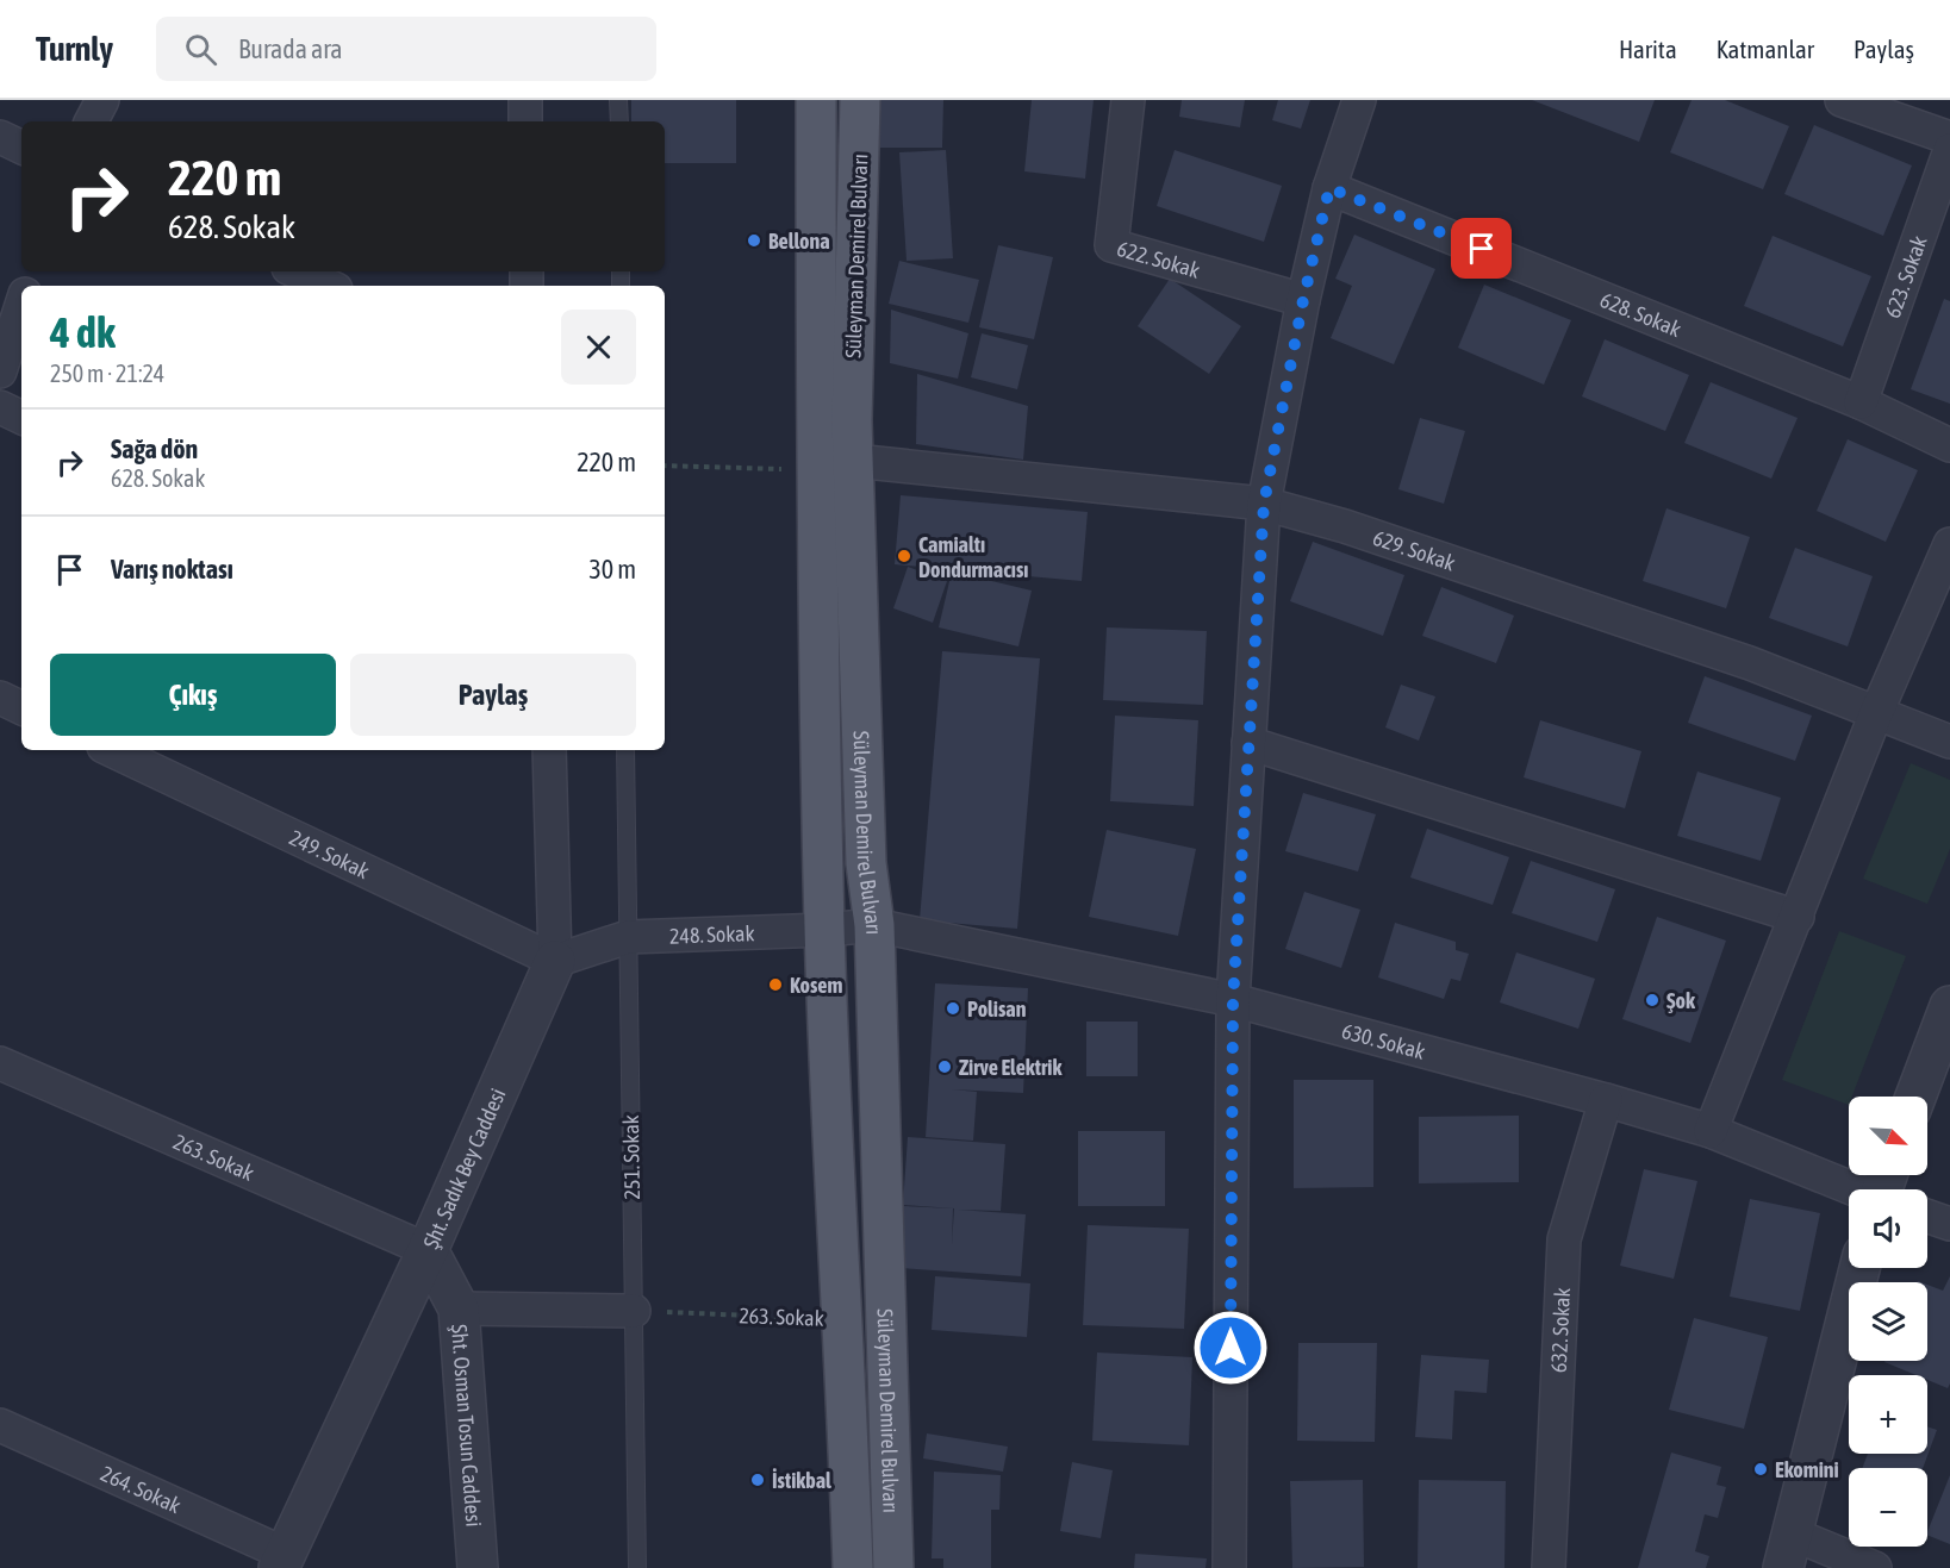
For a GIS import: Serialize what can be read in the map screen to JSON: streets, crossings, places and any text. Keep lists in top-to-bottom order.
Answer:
{
  "streets": {
    "main road": ["Süleyman Demirel Bulvarı"],
    "street": [
      "622. Sokak",
      "623. Sokak",
      "628. Sokak",
      "629. Sokak",
      "249. Sokak",
      "248. Sokak",
      "630. Sokak",
      "263. Sokak",
      "Şht. Sadık Bey Caddesi",
      "632. Sokak",
      "Şht. Osman Tosun Caddesi",
      "264. Sokak"
    ],
    "lane": ["251. Sokak"]
  },
  "crossings": [
    ["Süleyman Demirel Bulvarı", "629. Sokak"],
    ["Süleyman Demirel Bulvarı", "248. Sokak"],
    ["Süleyman Demirel Bulvarı", "630. Sokak"],
    ["Süleyman Demirel Bulvarı", "263. Sokak"],
    ["623. Sokak", "628. Sokak"],
    ["249. Sokak", "248. Sokak"],
    ["249. Sokak", "Şht. Sadık Bey Caddesi"],
    ["248. Sokak", "630. Sokak"],
    ["248. Sokak", "251. Sokak"],
    ["248. Sokak", "Şht. Sadık Bey Caddesi"],
    ["630. Sokak", "632. Sokak"],
    ["263. Sokak", "251. Sokak"],
    ["263. Sokak", "Şht. Sadık Bey Caddesi"],
    ["263. Sokak", "Şht. Osman Tosun Caddesi"],
    ["Şht. Sadık Bey Caddesi", "Şht. Osman Tosun Caddesi"],
    ["Şht. Sadık Bey Caddesi", "264. Sokak"]
  ],
  "places": [
    "Bellona",
    "Camialtı Dondurmacısı",
    "Kosem",
    "Şok",
    "Polisan",
    "Zirve Elektrik",
    "Ekomini",
    "İstikbal"
  ],
  "north": "bottom right",
  "page": {
    "header": "Turnly",
    "search": "Burada ara",
    "nav": ["Harita", "Katmanlar", "Paylaş"],
    "turn": ["220 m", "628. Sokak"],
    "heading": ["4 dk", "250 m · 21:24"],
    "list": [
      {
        "name": "Sağa dön",
        "note": "628. Sokak",
        "value": "220 m"
      },
      {
        "name": "Varış noktası",
        "value": "30 m"
      }
    ],
    "buttons": ["Çıkış", "Paylaş"],
    "map_buttons": ["+", "−"]
  }
}
